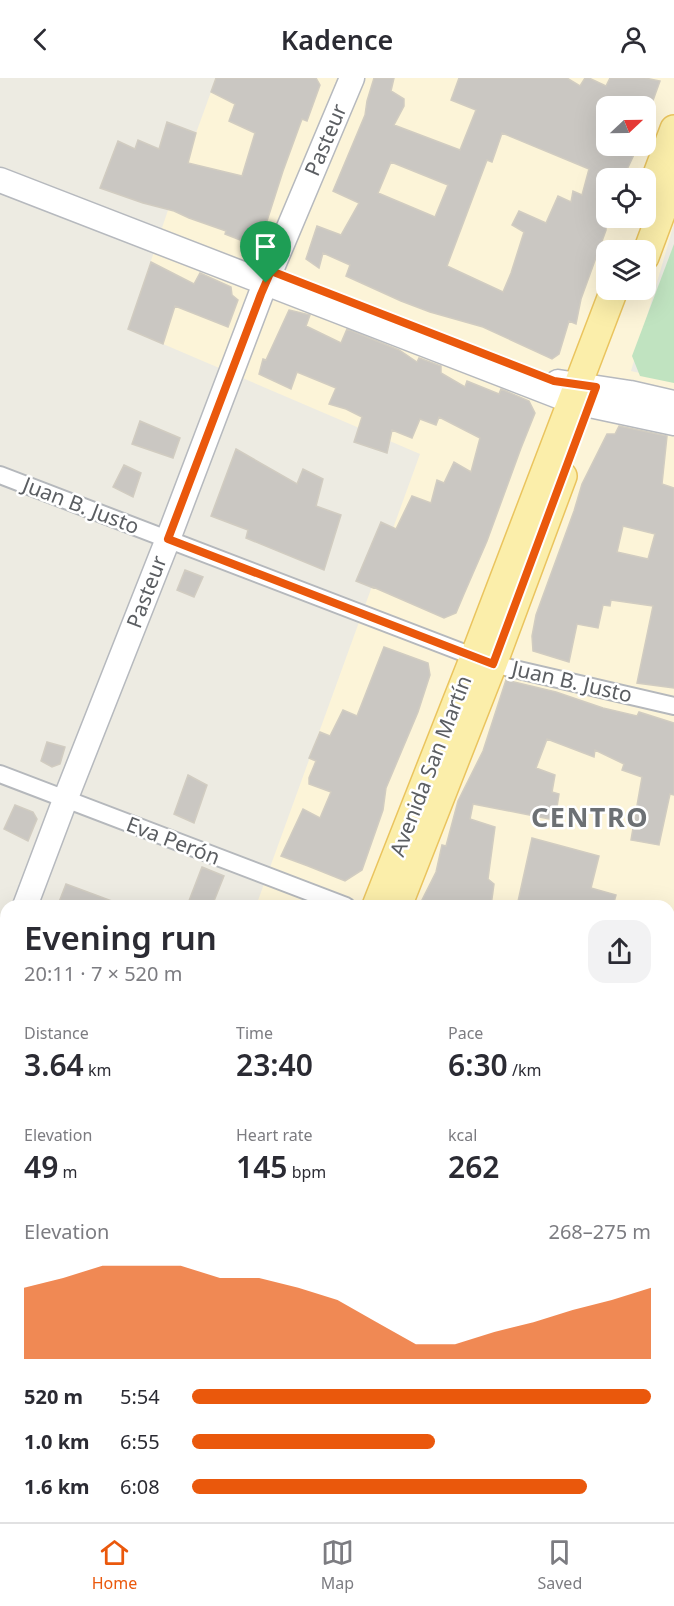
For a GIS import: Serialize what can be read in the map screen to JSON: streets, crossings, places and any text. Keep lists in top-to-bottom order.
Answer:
{
  "streets": {
    "main road": ["Pasteur", "Avenida San Martín"],
    "street": ["Juan B. Justo", "Eva Perón"]
  },
  "crossings": [
    ["Pasteur", "Juan B. Justo"],
    ["Pasteur", "Eva Perón"],
    ["Juan B. Justo", "Avenida San Martín"]
  ],
  "districts": ["CENTRO"],
  "north": "right",
  "page": {
    "header": "Kadence",
    "heading": ["Evening run", "20:11 · 7 × 520 m"],
    "stats": [
      ["Distance", "3.64 km"],
      ["Time", "23:40"],
      ["Pace", "6:30 /km"],
      ["Elevation", "49 m"],
      ["Heart rate", "145 bpm"],
      ["kcal", "262"]
    ],
    "chart": ["Elevation", "268–275 m"],
    "list": [
      {
        "name": "520 m",
        "note": "5:54"
      },
      {
        "name": "1.0 km",
        "note": "6:55"
      },
      {
        "name": "1.6 km",
        "note": "6:08"
      }
    ],
    "tabs": ["Home", "Map", "Saved"]
  }
}
